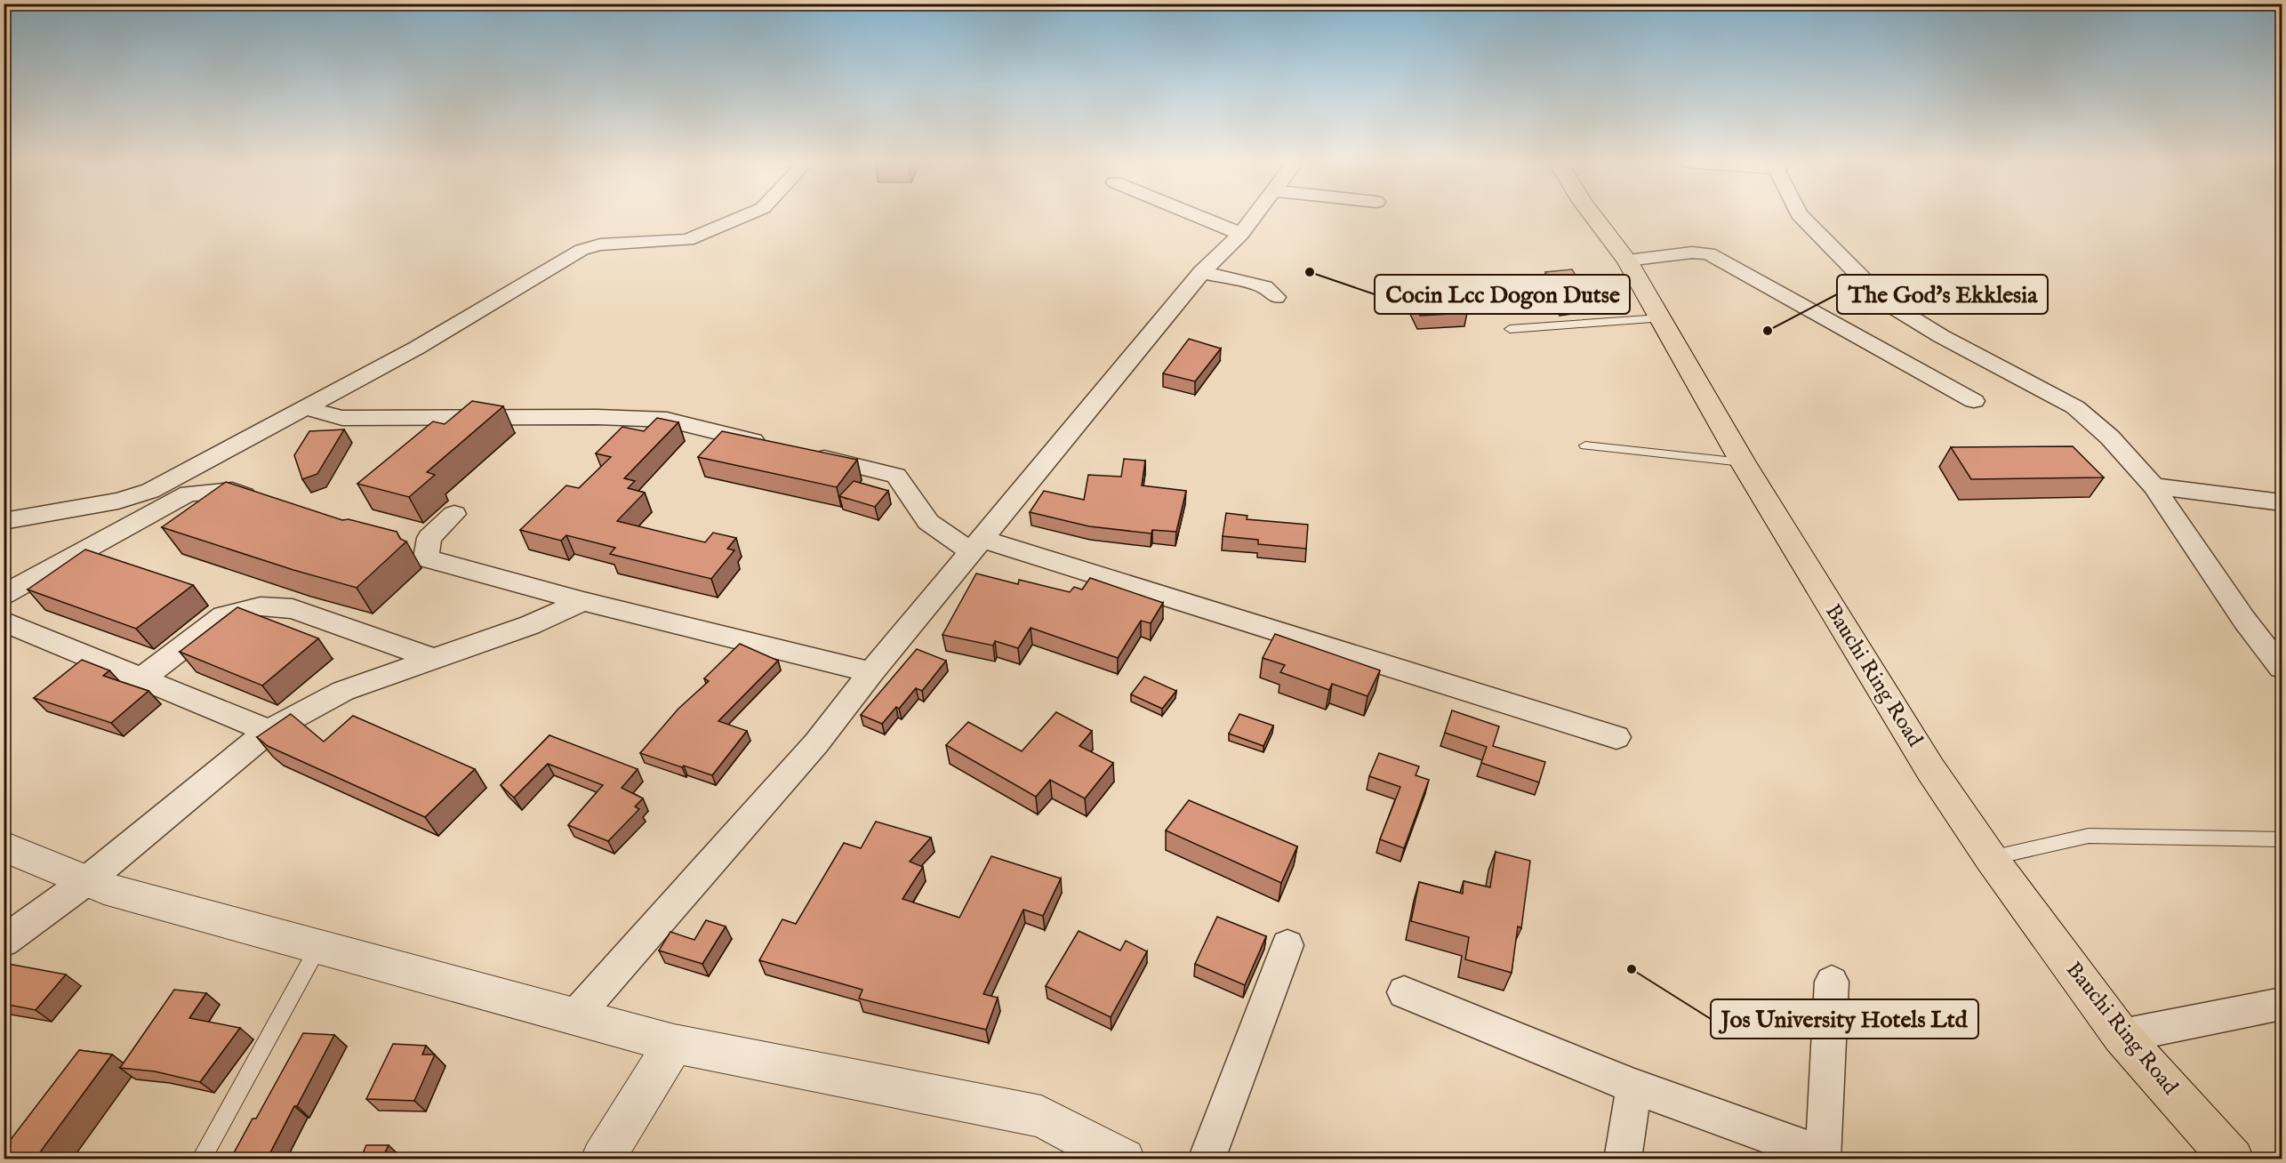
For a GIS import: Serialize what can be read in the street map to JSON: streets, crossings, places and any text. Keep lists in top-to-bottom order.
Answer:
{
  "streets": {
    "main road": ["Bauchi Ring Road"]
  },
  "places": ["Cocin Lcc Dogon Dutse", "The God's Ekklesia", "Jos University Hotels Ltd"]
}
